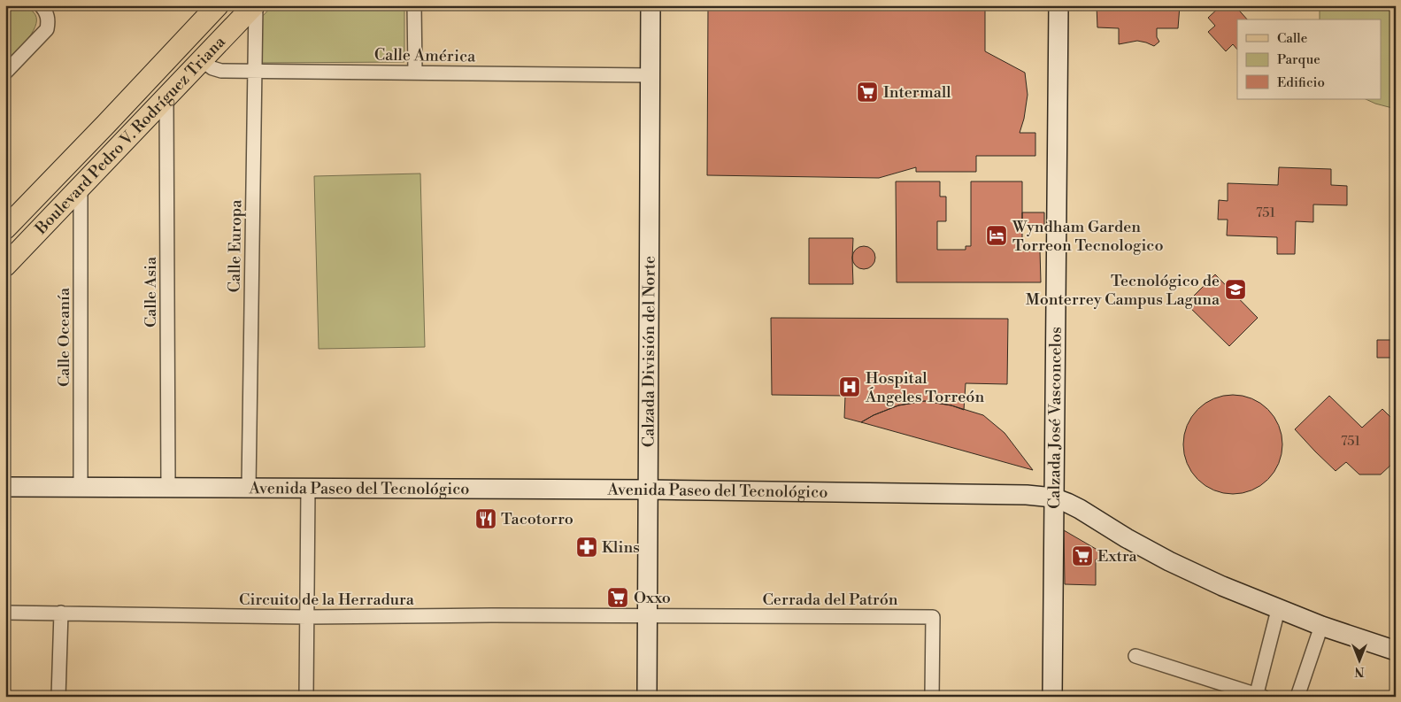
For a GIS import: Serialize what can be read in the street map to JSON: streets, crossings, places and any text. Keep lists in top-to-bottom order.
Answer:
{
  "streets": {
    "main road": [
      "Boulevard Pedro V. Rodríguez Triana",
      "Calzada División del Norte",
      "Calzada José Vasconcelos",
      "Avenida Paseo del Tecnológico"
    ],
    "street": [
      "Calle América",
      "Calle Europa",
      "Calle Asia",
      "Calle Oceanía",
      "Circuito de la Herradura",
      "Cerrada del Patrón"
    ]
  },
  "crossings": [
    ["Calle América", "Boulevard Pedro V. Rodríguez Triana"],
    ["Calle América", "Calle Europa"],
    ["Calle América", "Calzada División del Norte"],
    ["Boulevard Pedro V. Rodríguez Triana", "Calle Europa"],
    ["Boulevard Pedro V. Rodríguez Triana", "Calle Asia"],
    ["Boulevard Pedro V. Rodríguez Triana", "Calle Oceanía"],
    ["Calle Europa", "Avenida Paseo del Tecnológico"],
    ["Calle Asia", "Avenida Paseo del Tecnológico"],
    ["Calle Oceanía", "Avenida Paseo del Tecnológico"],
    ["Calzada División del Norte", "Avenida Paseo del Tecnológico"],
    ["Calzada División del Norte", "Circuito de la Herradura"],
    ["Calzada División del Norte", "Cerrada del Patrón"],
    ["Calzada José Vasconcelos", "Avenida Paseo del Tecnológico"],
    ["Circuito de la Herradura", "Cerrada del Patrón"]
  ],
  "places": {
    "supermarket": ["Intermall", "Extra", "Oxxo"],
    "hotel": ["Wyndham Garden Torreon Tecnologico"],
    "school or university": ["Tecnológico de Monterrey Campus Laguna"],
    "hospital": ["Hospital Ángeles Torreón"],
    "restaurant": ["Tacotorro"],
    "pharmacy": ["Klins"]
  },
  "house_numbers": ["751", "751"],
  "legend": ["Calle", "Parque", "Edificio"],
  "north": "bottom"
}
